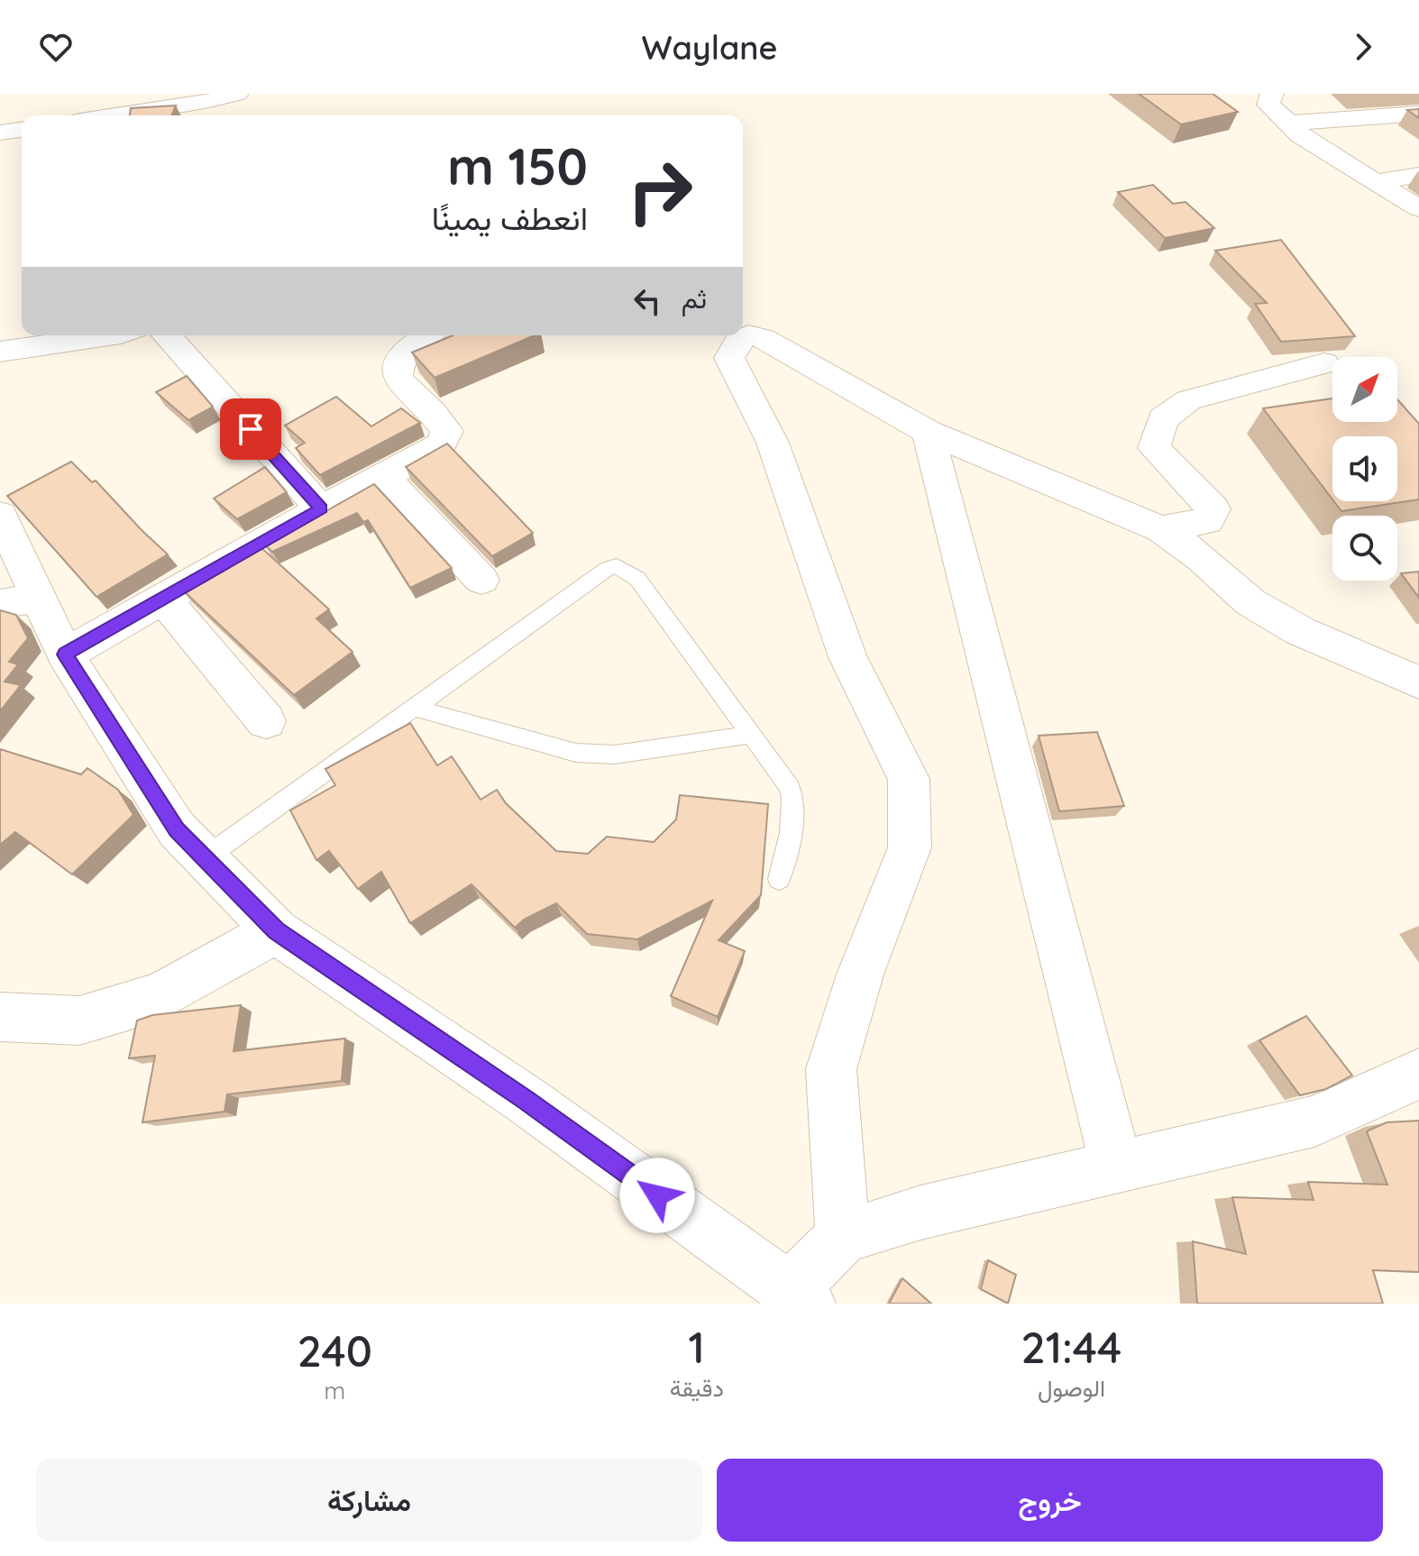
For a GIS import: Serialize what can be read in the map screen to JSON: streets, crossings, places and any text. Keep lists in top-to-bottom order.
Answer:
{
  "north": "top right",
  "page": {
    "header": "Waylane",
    "turn": ["150 m", "انعطف يمينًا"],
    "then": "ثم",
    "eta": [
      "21:44",
      "الوصول",
      "1",
      "دقيقة",
      "240",
      "m"
    ],
    "buttons": ["خروج", "مشاركة"]
  }
}
